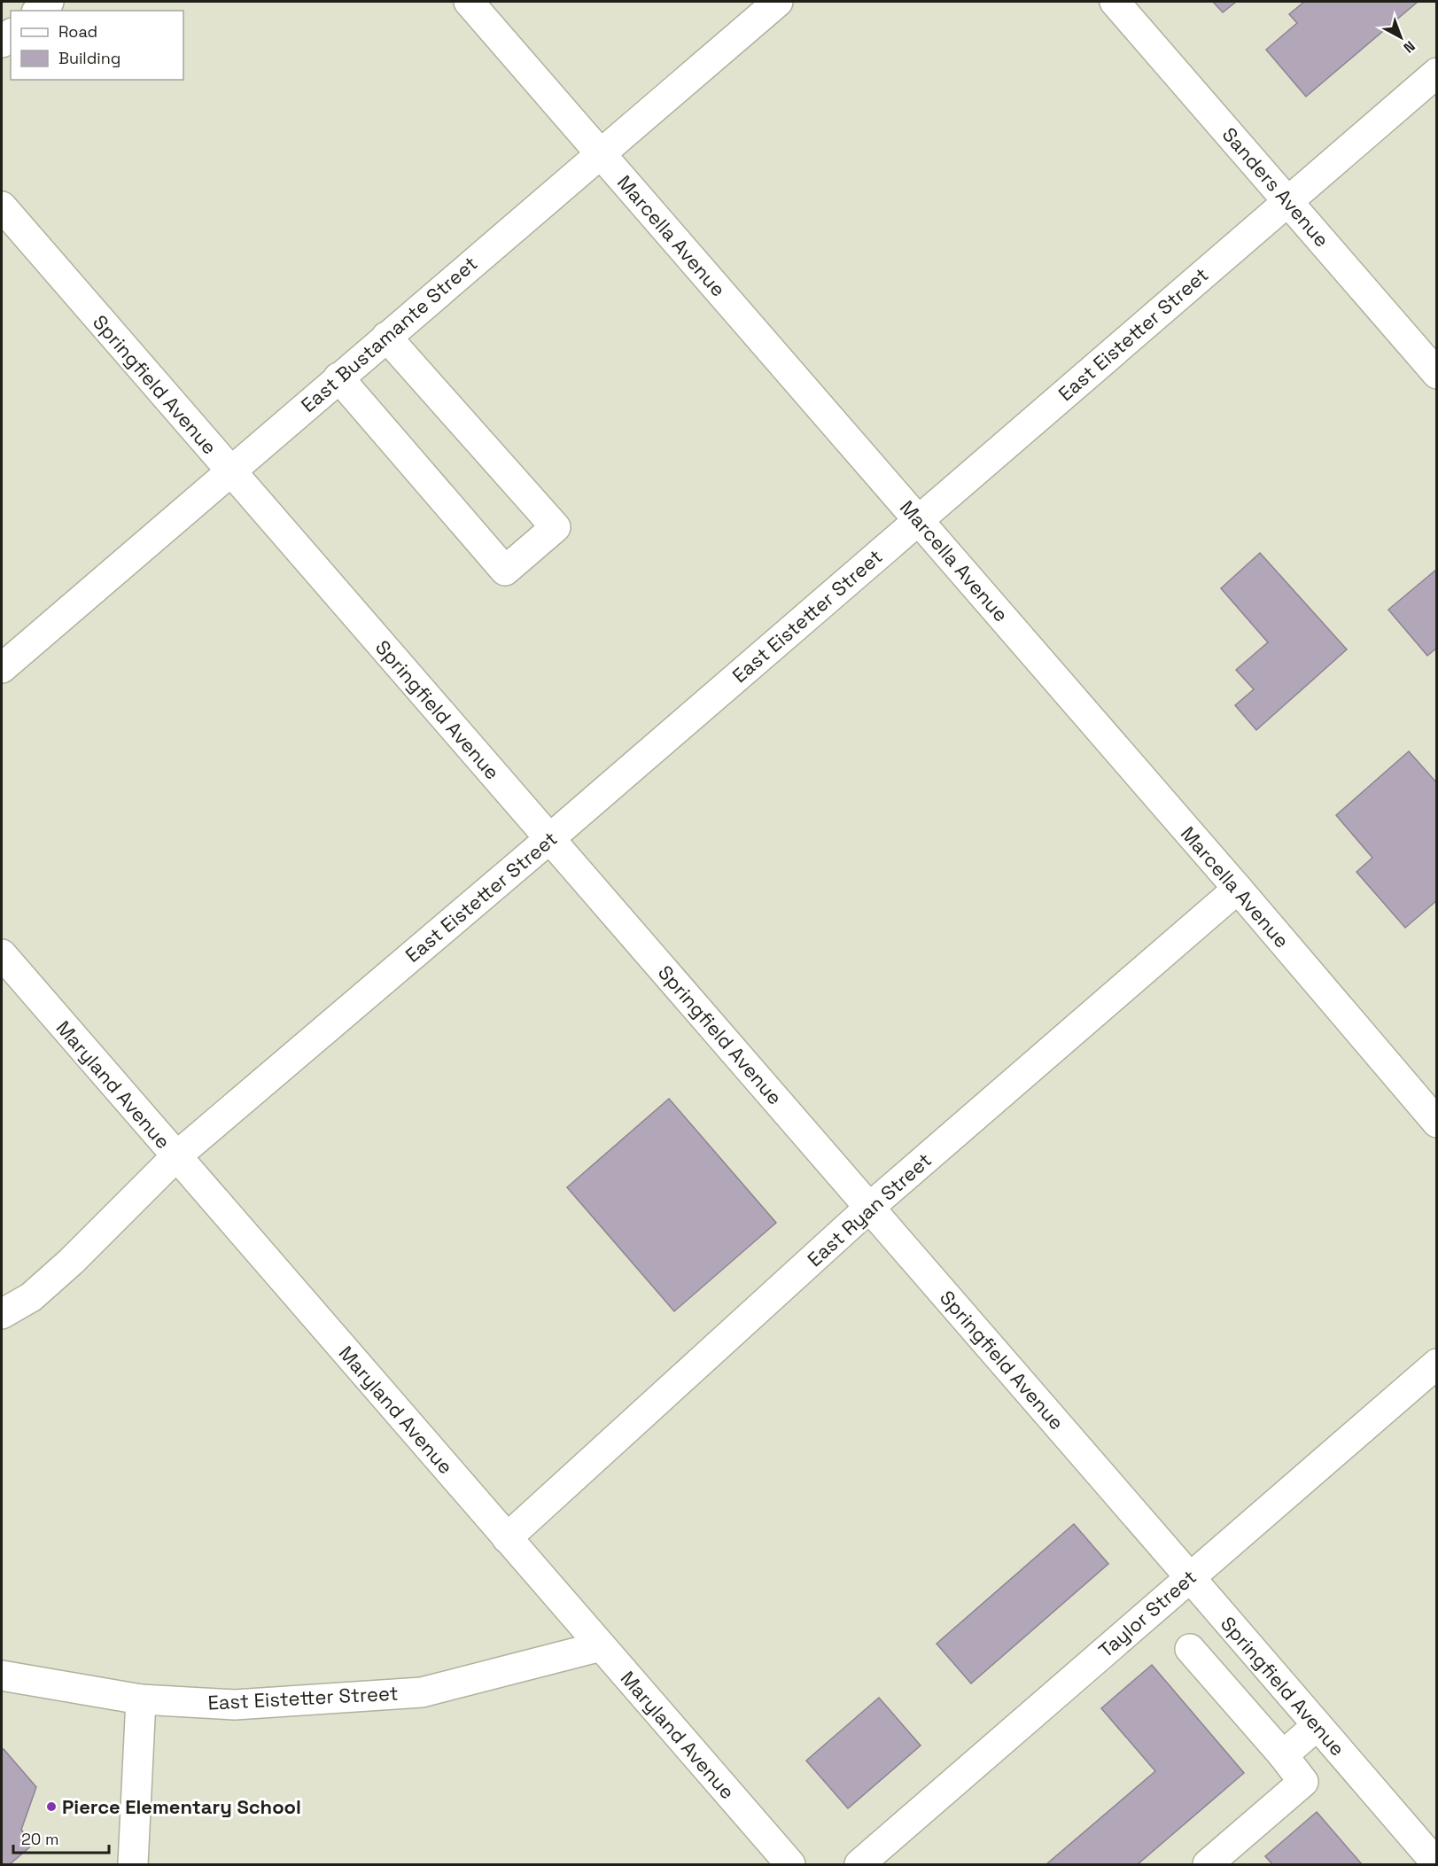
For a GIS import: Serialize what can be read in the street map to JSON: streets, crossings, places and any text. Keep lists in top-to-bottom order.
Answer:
{
  "streets": {
    "street": [
      "Sanders Avenue",
      "Marcella Avenue",
      "East Bustamante Street",
      "East Eistetter Street",
      "Springfield Avenue",
      "Maryland Avenue",
      "East Ryan Street",
      "Taylor Street"
    ]
  },
  "crossings": [
    ["Sanders Avenue", "East Eistetter Street"],
    ["Marcella Avenue", "East Bustamante Street"],
    ["Marcella Avenue", "East Eistetter Street"],
    ["Marcella Avenue", "East Ryan Street"],
    ["East Bustamante Street", "Springfield Avenue"],
    ["East Eistetter Street", "Springfield Avenue"],
    ["East Eistetter Street", "Maryland Avenue"],
    ["Springfield Avenue", "East Ryan Street"],
    ["Springfield Avenue", "Taylor Street"],
    ["Maryland Avenue", "East Ryan Street"]
  ],
  "places": ["Pierce Elementary School"],
  "legend": ["Road", "Building"],
  "scale_bar": "20 m",
  "north": "bottom right"
}
